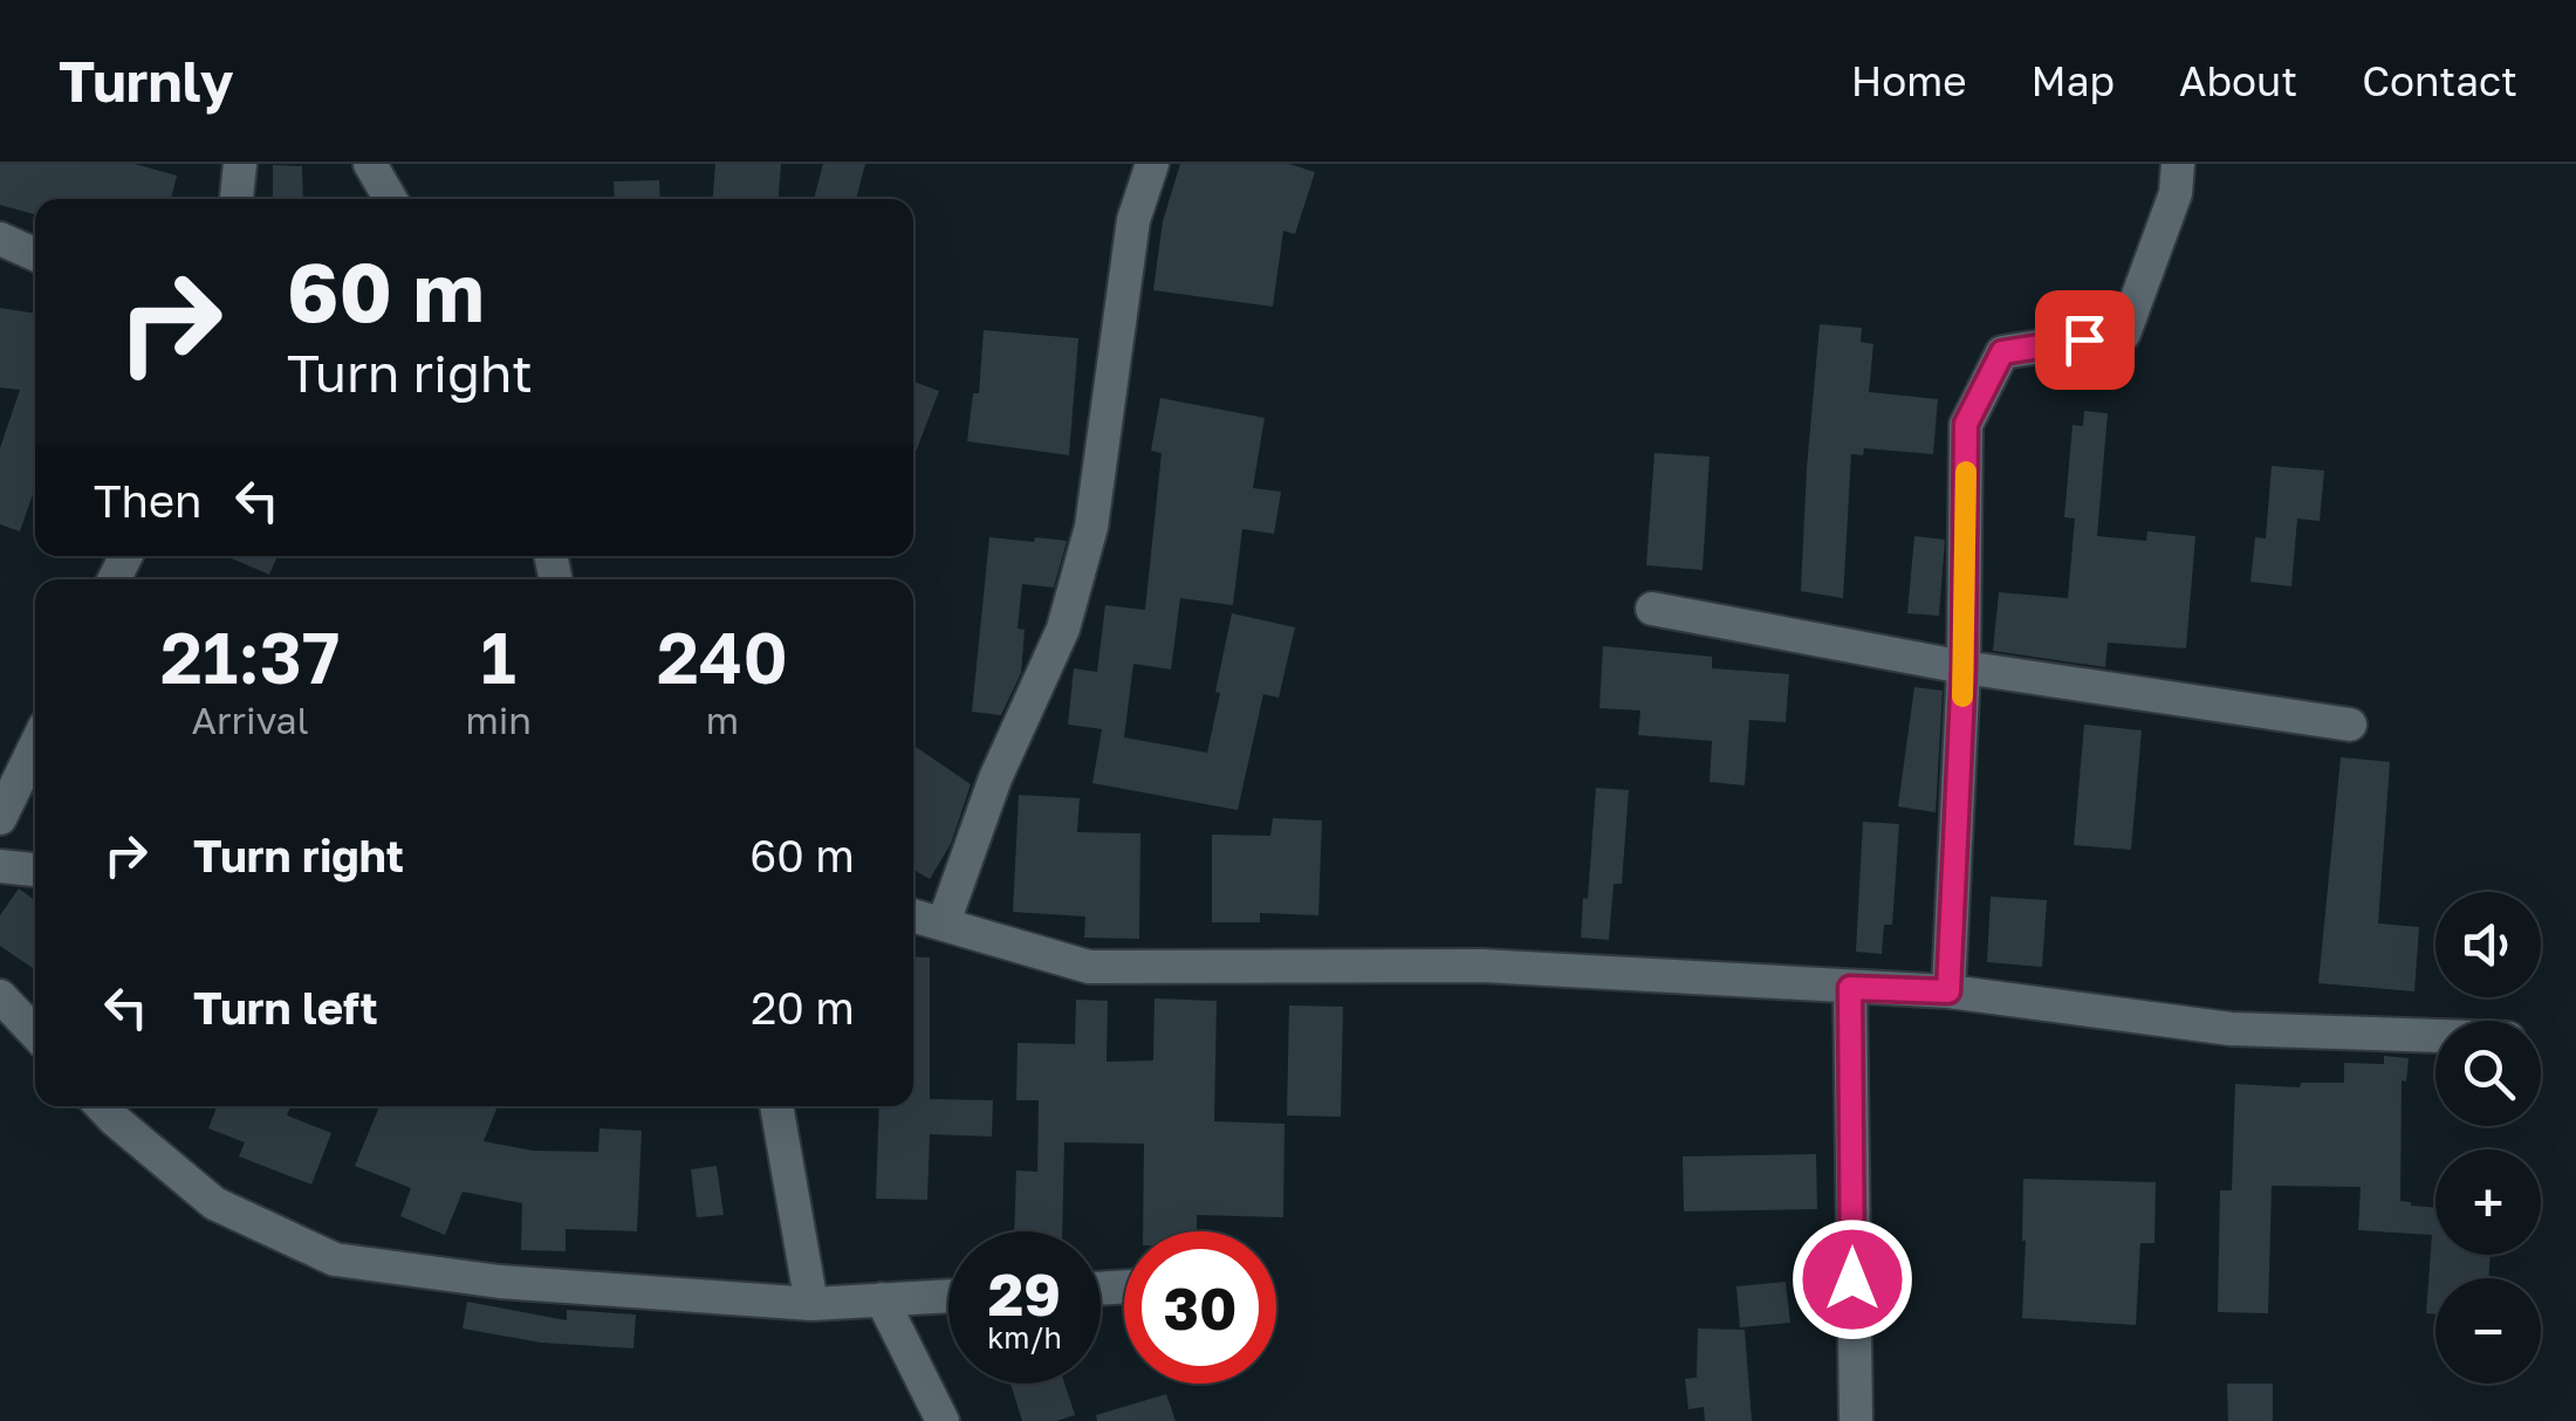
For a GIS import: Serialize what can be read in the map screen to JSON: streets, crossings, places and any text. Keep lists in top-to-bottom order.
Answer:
{
  "page": {
    "header": "Turnly",
    "nav": [
      "Home",
      "Map",
      "About",
      "Contact"
    ],
    "turn": ["60 m", "Turn right"],
    "then": "Then",
    "eta": [
      "21:37",
      "Arrival",
      "1",
      "min",
      "240",
      "m"
    ],
    "list": [
      {
        "name": "Turn right",
        "value": "60 m"
      },
      {
        "name": "Turn left",
        "value": "20 m"
      }
    ],
    "map_buttons": ["+", "−"],
    "speed": "29 km/h",
    "limit": "30"
  }
}
